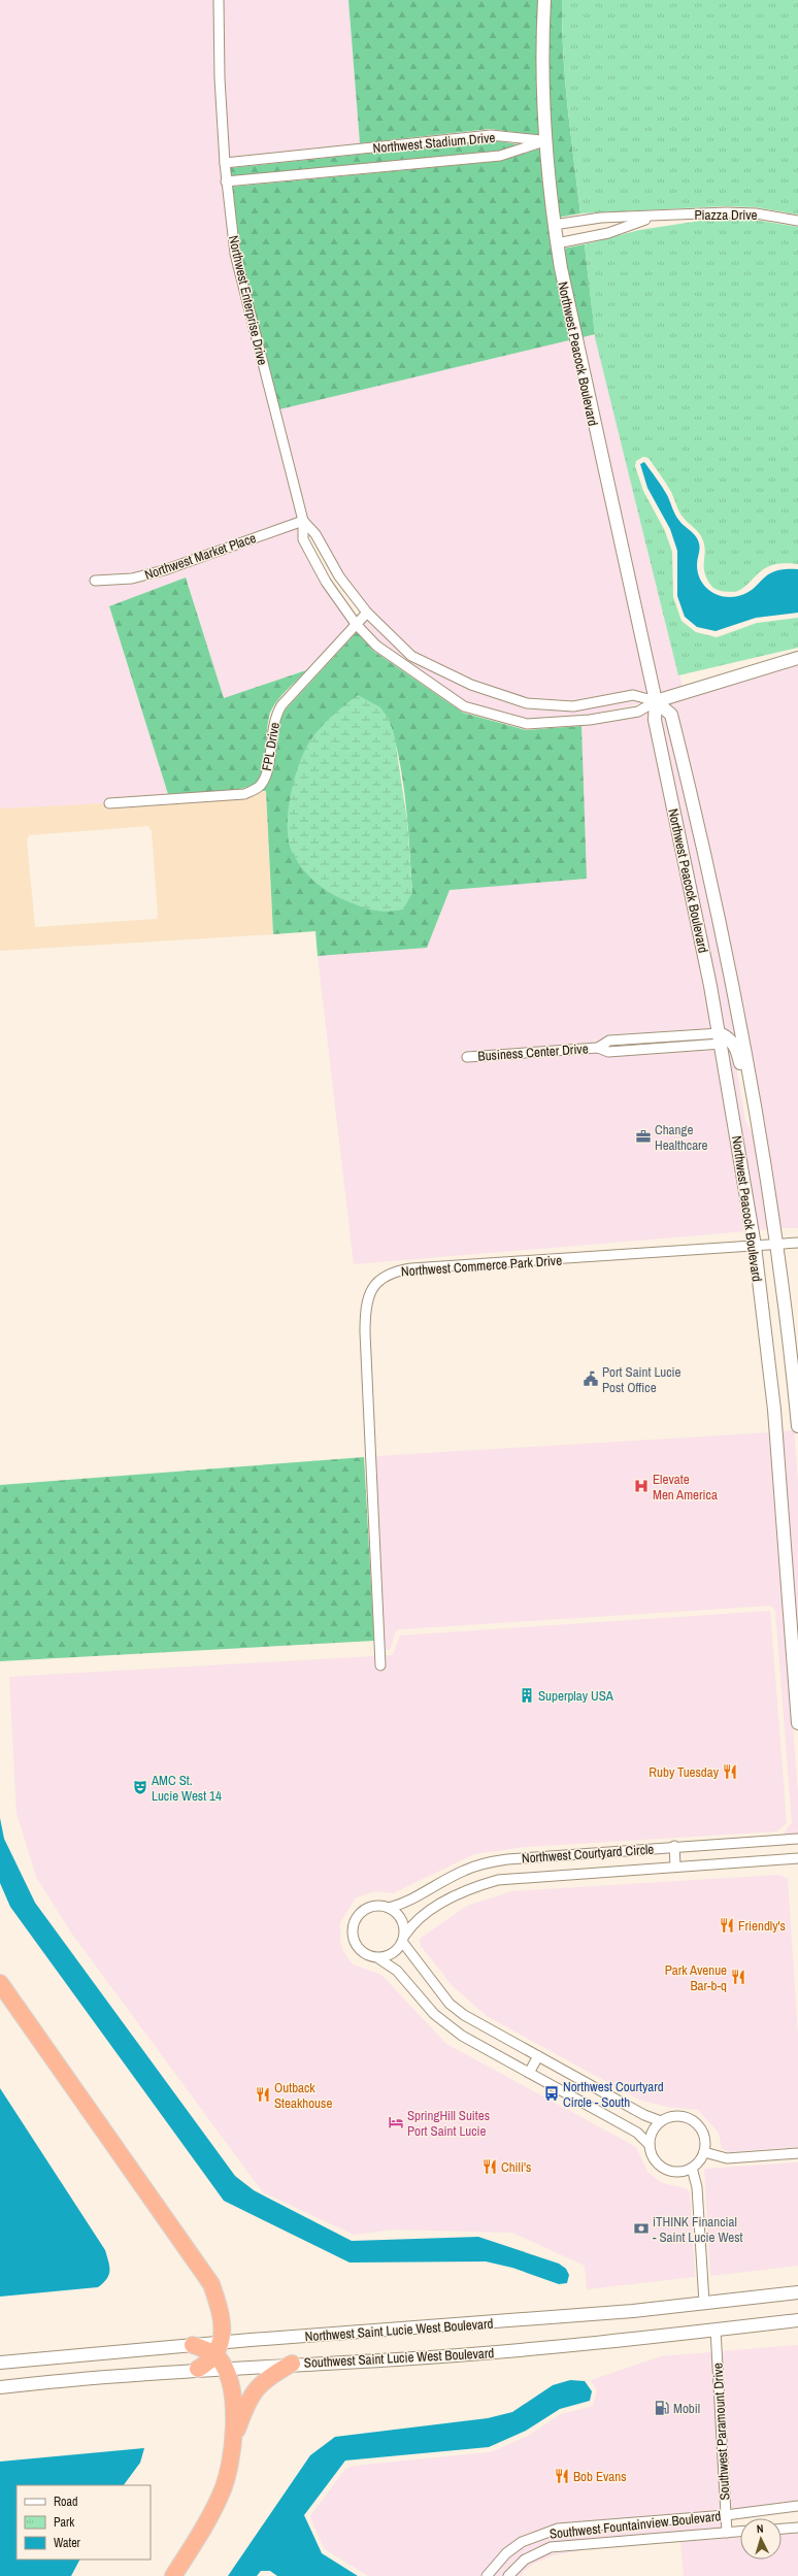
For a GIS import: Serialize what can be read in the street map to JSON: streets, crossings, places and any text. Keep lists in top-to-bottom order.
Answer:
{
  "streets": {
    "street": [
      "Northwest Stadium Drive",
      "Piazza Drive",
      "Northwest Enterprise Drive",
      "Northwest Peacock Boulevard",
      "Northwest Market Place",
      "FPL Drive",
      "Business Center Drive",
      "Northwest Commerce Park Drive",
      "Northwest Courtyard Circle",
      "Northwest Saint Lucie West Boulevard",
      "Southwest Saint Lucie West Boulevard",
      "Southwest Paramount Drive",
      "Southwest Fountainview Boulevard"
    ]
  },
  "crossings": [
    ["Northwest Stadium Drive", "Northwest Enterprise Drive"],
    ["Northwest Stadium Drive", "Northwest Peacock Boulevard"],
    ["Piazza Drive", "Northwest Peacock Boulevard"],
    ["Northwest Enterprise Drive", "Northwest Peacock Boulevard"],
    ["Northwest Enterprise Drive", "Northwest Market Place"],
    ["Northwest Enterprise Drive", "FPL Drive"],
    ["Northwest Peacock Boulevard", "Business Center Drive"],
    ["Northwest Peacock Boulevard", "Northwest Commerce Park Drive"],
    ["Northwest Saint Lucie West Boulevard", "Southwest Saint Lucie West Boulevard"],
    ["Southwest Saint Lucie West Boulevard", "Southwest Paramount Drive"],
    ["Southwest Paramount Drive", "Southwest Fountainview Boulevard"]
  ],
  "places": {
    "office": ["Change Healthcare"],
    "public building": ["Port Saint Lucie Post Office"],
    "hospital": ["Elevate Men America"],
    "building": ["Superplay USA"],
    "restaurant": [
      "Ruby Tuesday",
      "Friendly's",
      "Park Avenue Bar-b-q",
      "Outback Steakhouse",
      "Chili's",
      "Bob Evans"
    ],
    "theatre": ["AMC St. Lucie West 14"],
    "bus stop": ["Northwest Courtyard Circle - South"],
    "hotel": ["SpringHill Suites Port Saint Lucie"],
    "bank": ["iTHINK Financial - Saint Lucie West"],
    "fuel station": ["Mobil"]
  },
  "legend": ["Road", "Park", "Water"],
  "north": "top"
}
